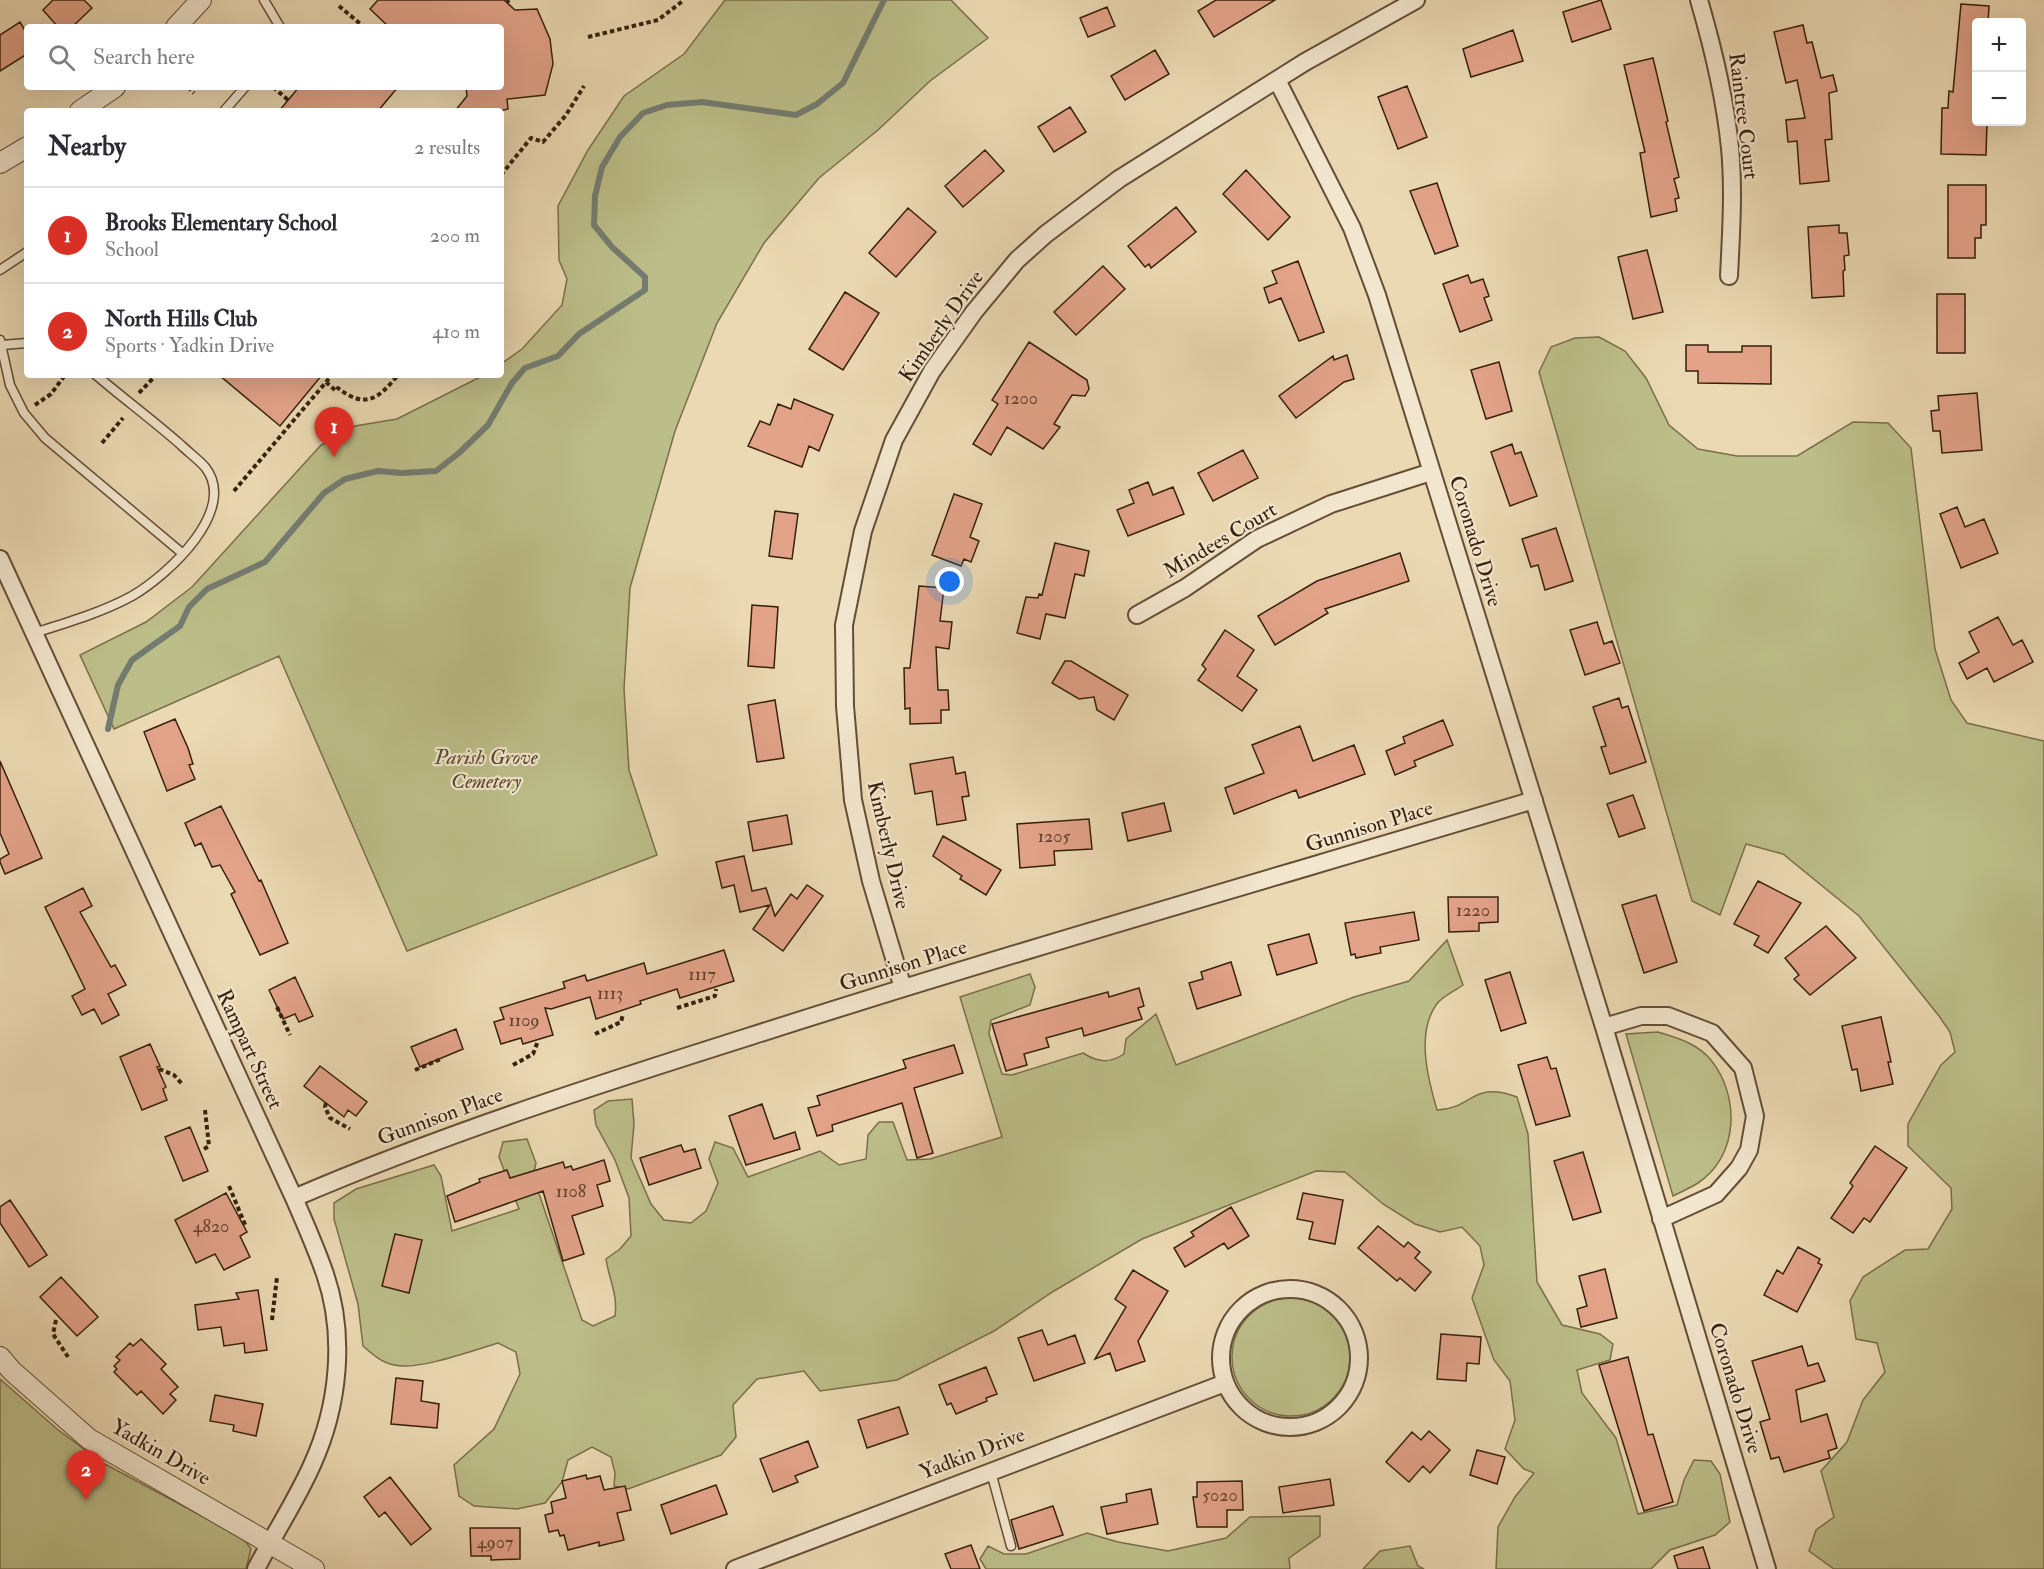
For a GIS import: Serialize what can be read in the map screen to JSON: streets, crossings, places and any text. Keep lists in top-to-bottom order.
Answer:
{
  "streets": {
    "street": [
      "Raintree Court",
      "Kimberly Drive",
      "Mindees Court",
      "Coronado Drive",
      "Gunnison Place",
      "Rampart Street",
      "Yadkin Drive"
    ]
  },
  "crossings": [
    ["Kimberly Drive", "Coronado Drive"],
    ["Kimberly Drive", "Gunnison Place"],
    ["Mindees Court", "Coronado Drive"],
    ["Coronado Drive", "Gunnison Place"],
    ["Gunnison Place", "Rampart Street"],
    ["Rampart Street", "Yadkin Drive"]
  ],
  "parks": ["Parish Grove Cemetery"],
  "house_numbers": [
    "1200",
    "1205",
    "1220",
    "1117",
    "1113",
    "1109",
    "1108",
    "4820",
    "5020",
    "4907"
  ],
  "page": {
    "map_buttons": ["+", "−"],
    "search": "Search here",
    "heading": ["Nearby", "2 results"],
    "list": [
      {
        "mark": "1",
        "name": "Brooks Elementary School",
        "note": "School",
        "value": "200 m"
      },
      {
        "mark": "2",
        "name": "North Hills Club",
        "note": "Sports · Yadkin Drive",
        "value": "410 m"
      }
    ],
    "pins": ["1", "2"]
  }
}
